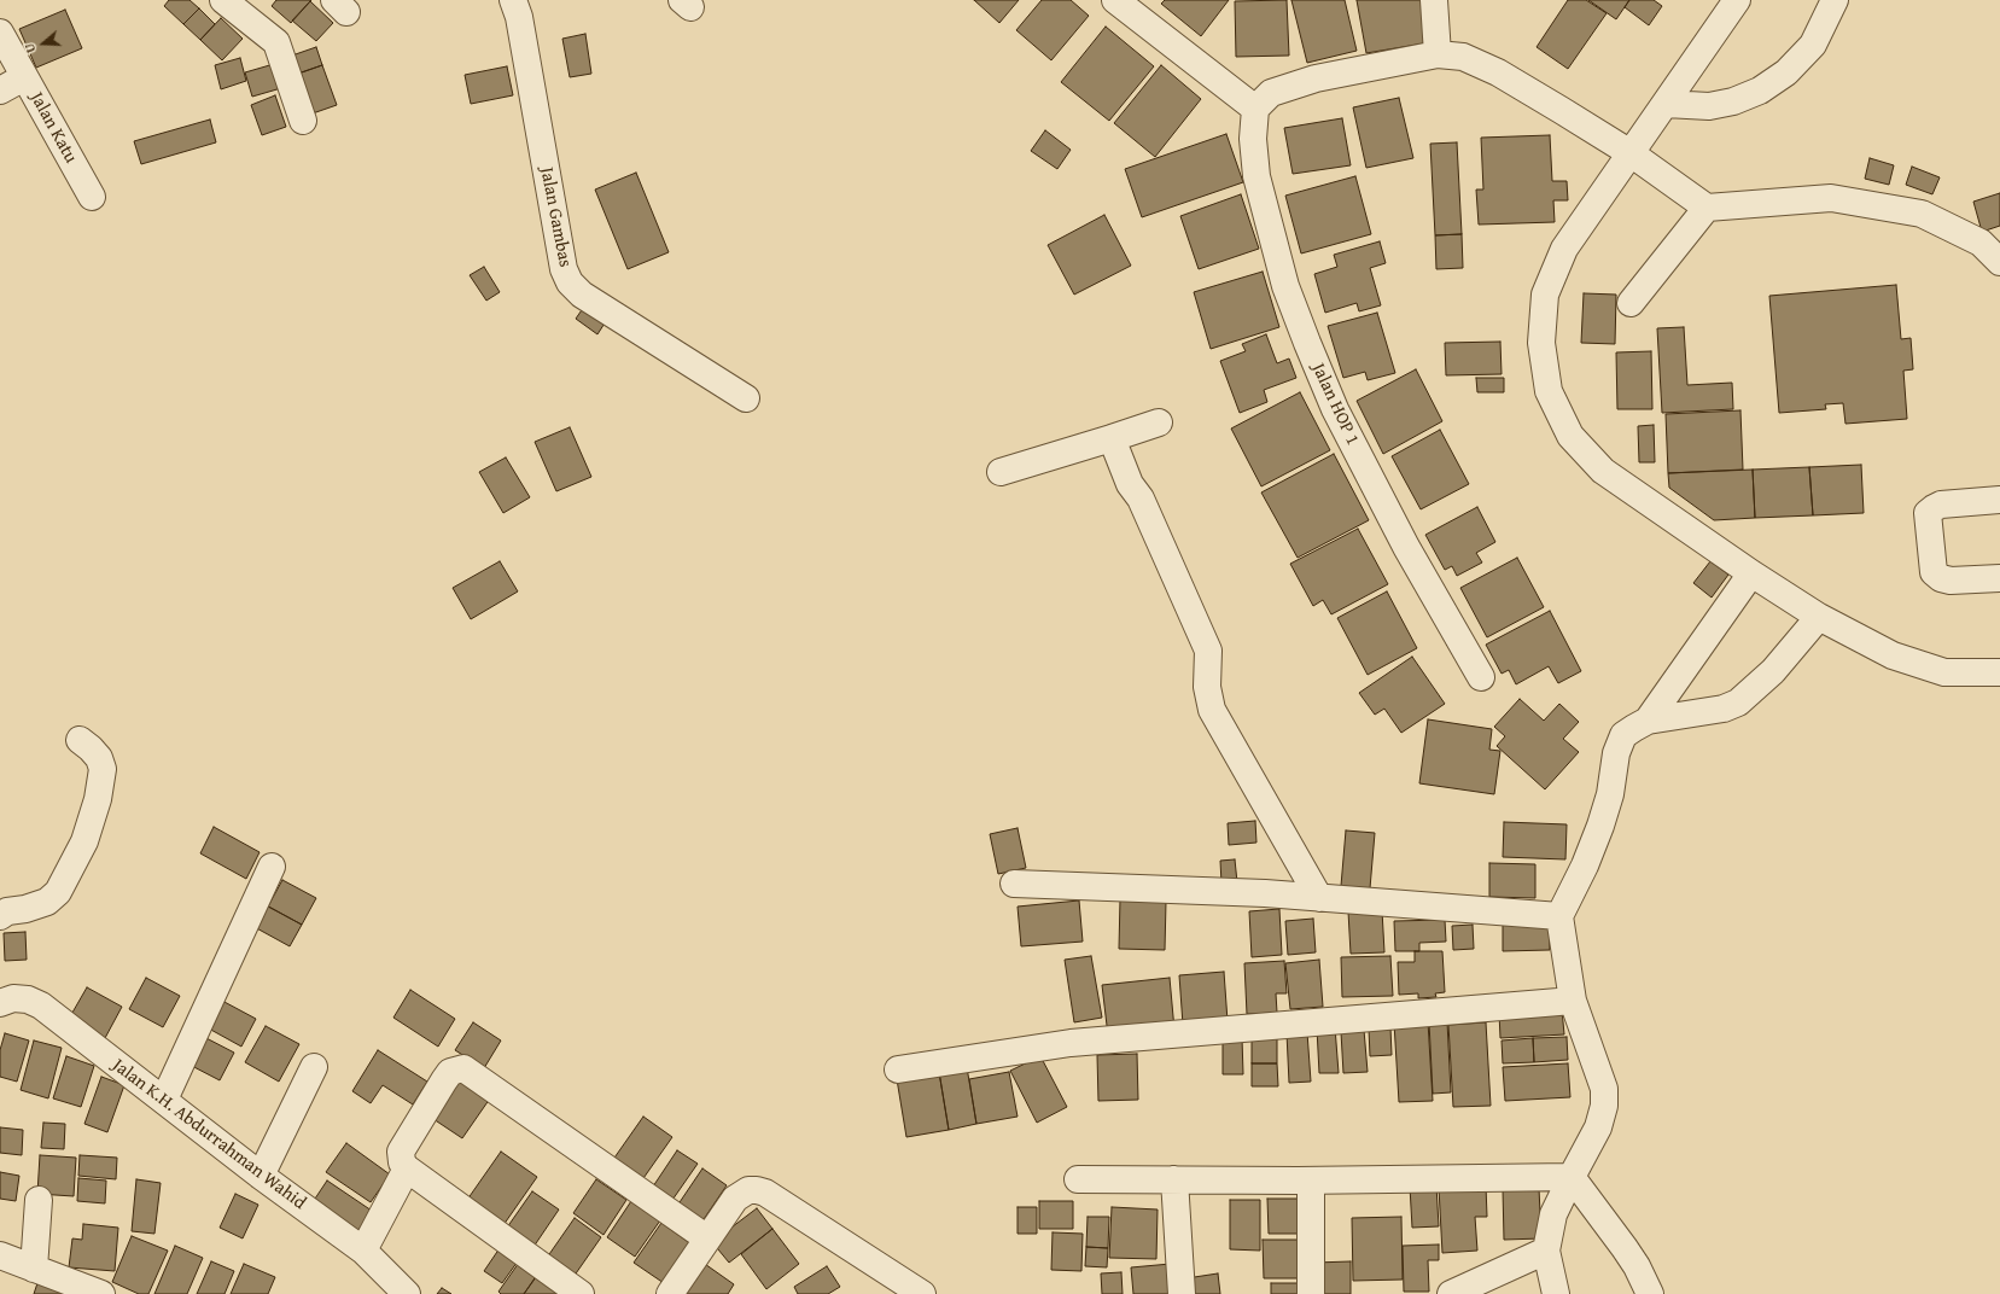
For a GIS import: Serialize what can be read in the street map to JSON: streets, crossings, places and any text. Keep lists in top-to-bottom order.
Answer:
{
  "streets": {
    "street": [
      "Jalan Katu",
      "Jalan Gambas",
      "Jalan HOP 1",
      "Jalan K.H. Abdurrahman Wahid"
    ]
  },
  "north": "left"
}
